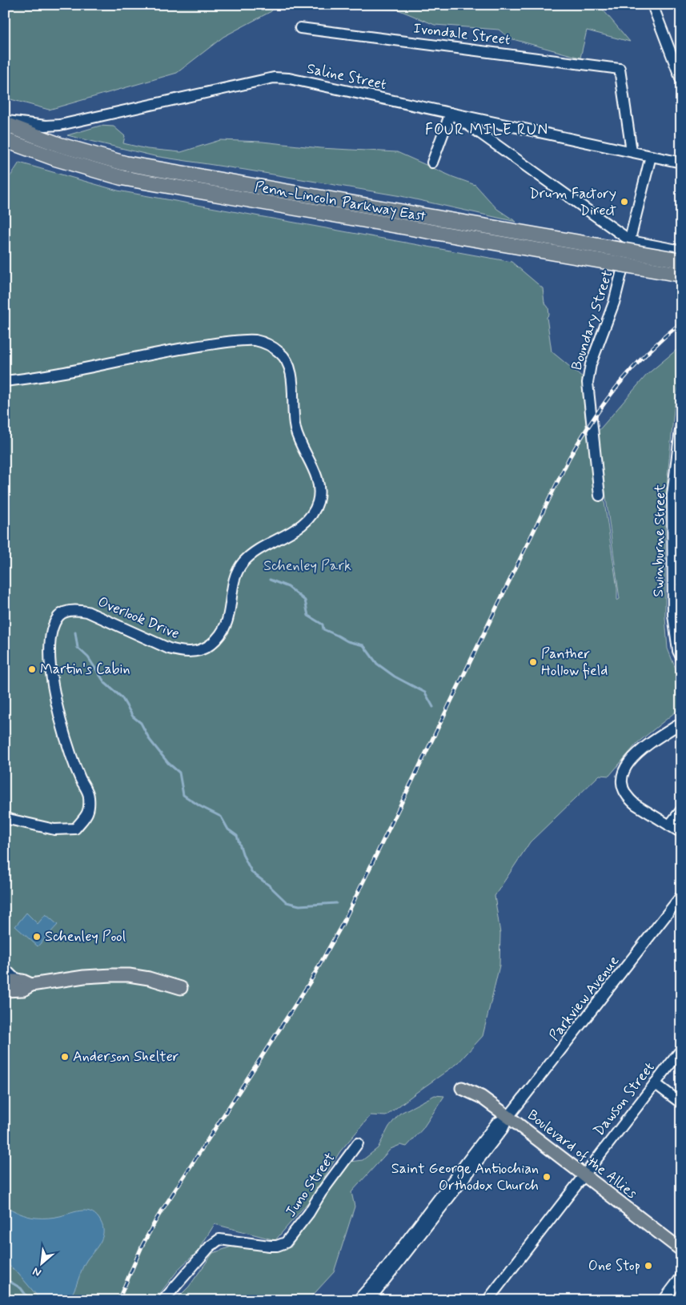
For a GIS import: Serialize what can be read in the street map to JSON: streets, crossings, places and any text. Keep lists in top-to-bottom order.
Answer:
{
  "streets": {
    "highway": ["Penn-Lincoln Parkway East"],
    "main road": ["Boulevard of the Allies"],
    "street": [
      "Ivondale Street",
      "Saline Street",
      "Boundary Street",
      "Swinburne Street",
      "Overlook Drive",
      "Parkview Avenue",
      "Dawson Street",
      "Juno Street"
    ]
  },
  "crossings": [
    ["Ivondale Street", "Saline Street"],
    ["Saline Street", "Boundary Street"],
    ["Parkview Avenue", "Boulevard of the Allies"],
    ["Dawson Street", "Boulevard of the Allies"]
  ],
  "districts": ["FOUR MILE RUN"],
  "parks": ["Schenley Park"],
  "places": [
    "Drum Factory Direct",
    "Panther Hollow field",
    "Martin's Cabin",
    "Schenley Pool",
    "Anderson Shelter",
    "Saint George Antiochian Orthodox Church",
    "One Stop"
  ],
  "north": "bottom left"
}
